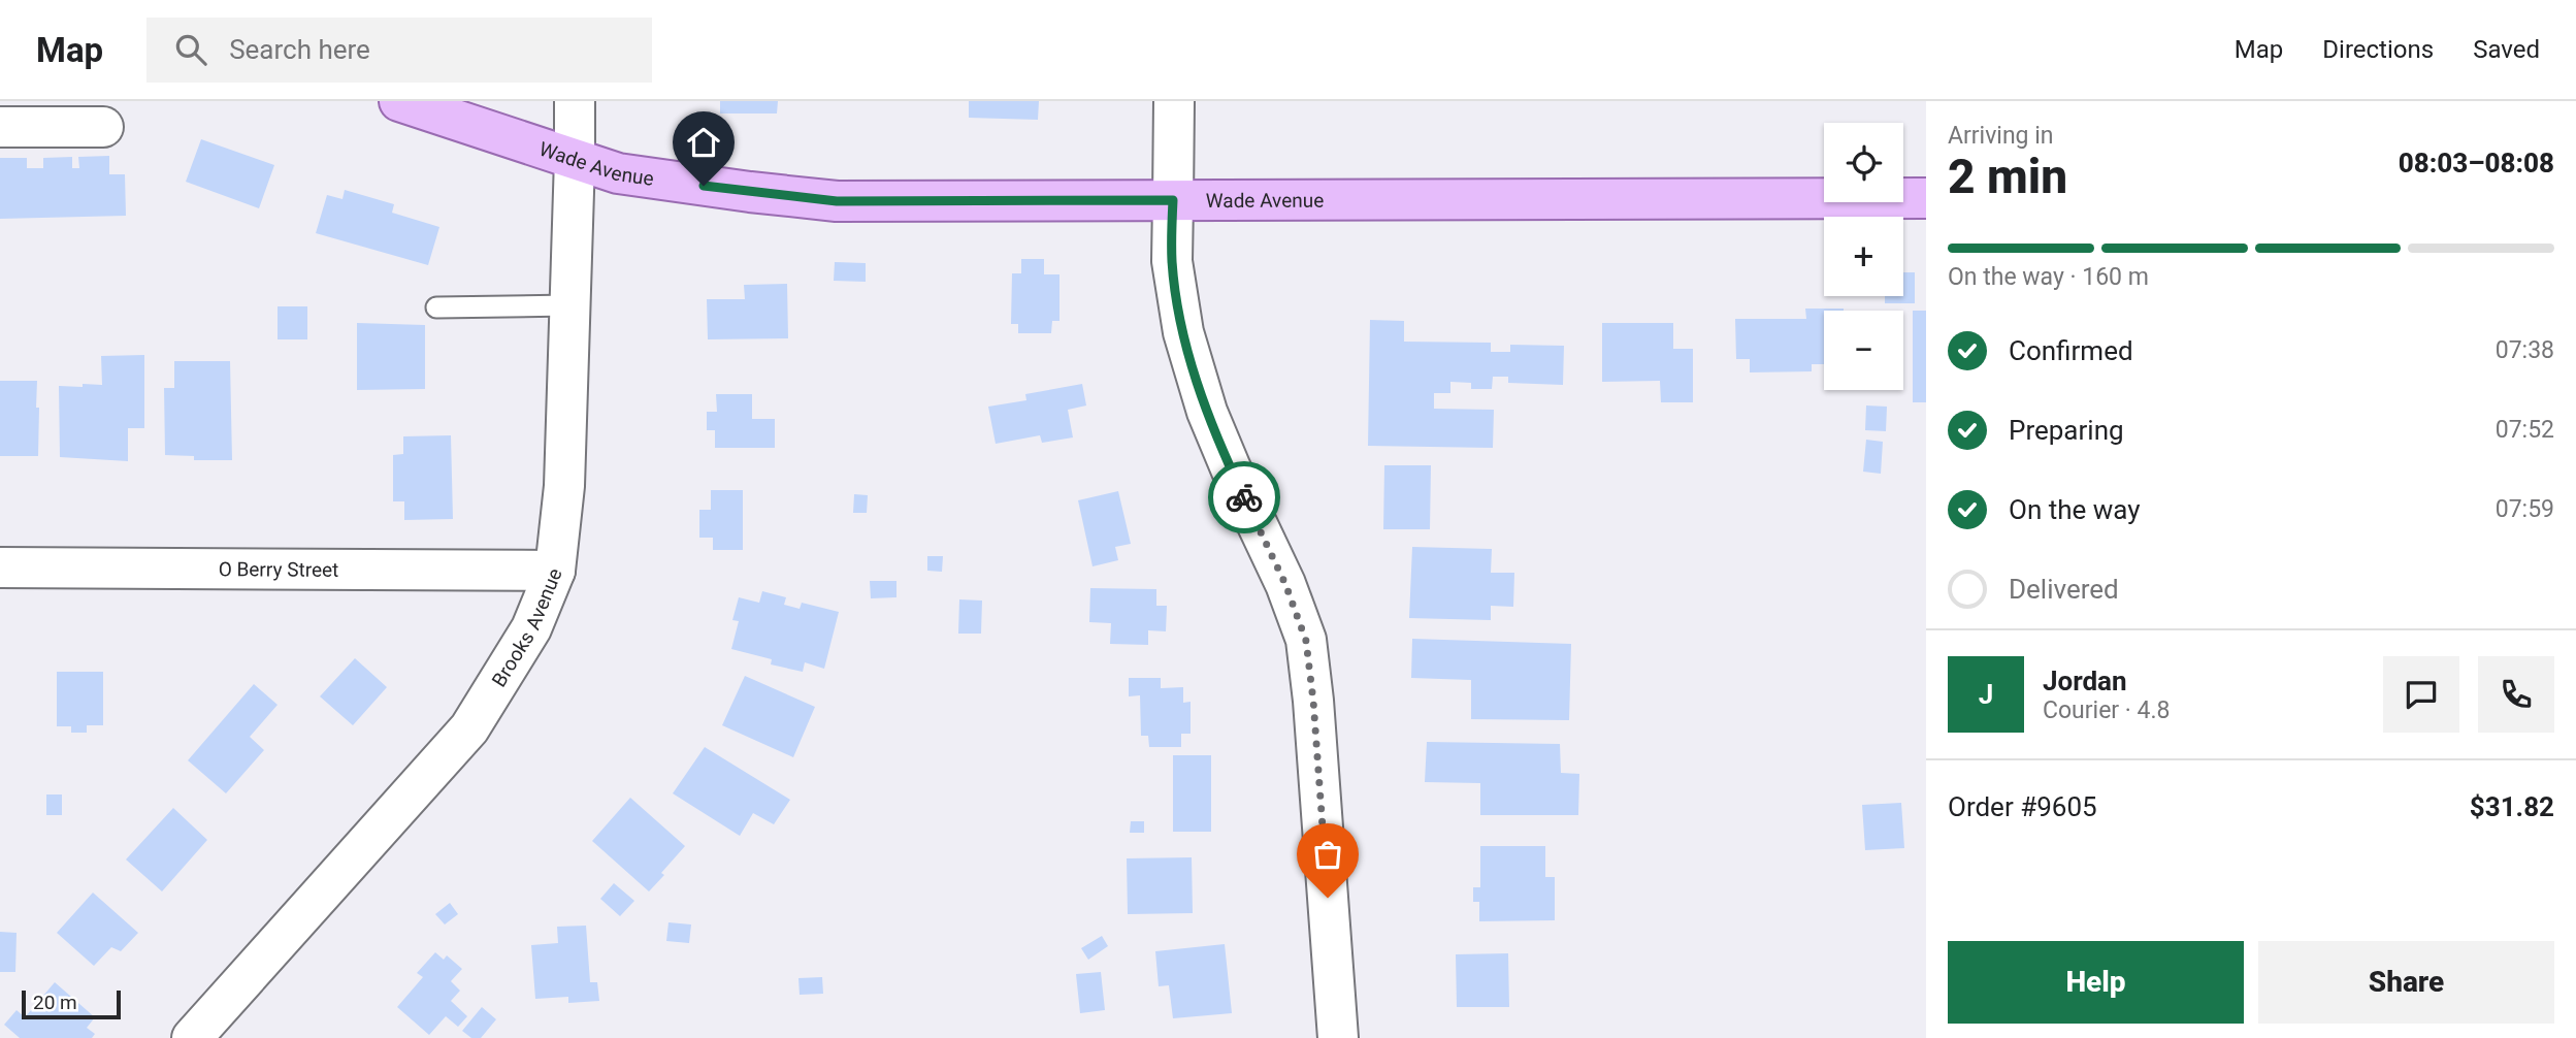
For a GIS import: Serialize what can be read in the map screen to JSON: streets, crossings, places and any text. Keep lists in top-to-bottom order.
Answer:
{
  "streets": {
    "main road": ["Wade Avenue"],
    "street": ["O Berry Street", "Brooks Avenue"]
  },
  "crossings": [
    ["Wade Avenue", "Brooks Avenue"],
    ["O Berry Street", "Brooks Avenue"]
  ],
  "scale_bar": "20 m",
  "page": {
    "header": "Map",
    "search": "Search here",
    "nav": ["Map", "Directions", "Saved"],
    "heading": ["2 min", "Arriving in", "08:03–08:08"],
    "panel": [
      "Jordan",
      "Courier · 4.8",
      "Order #9605",
      "$31.82"
    ],
    "map_buttons": ["+", "−"],
    "bar": "On the way · 160 m",
    "list": [
      ["Confirmed", "07:38"],
      ["Preparing", "07:52"],
      ["On the way", "07:59"],
      "Delivered"
    ],
    "round": "J",
    "buttons": ["Help", "Share"],
    "scale": "20 m"
  }
}
